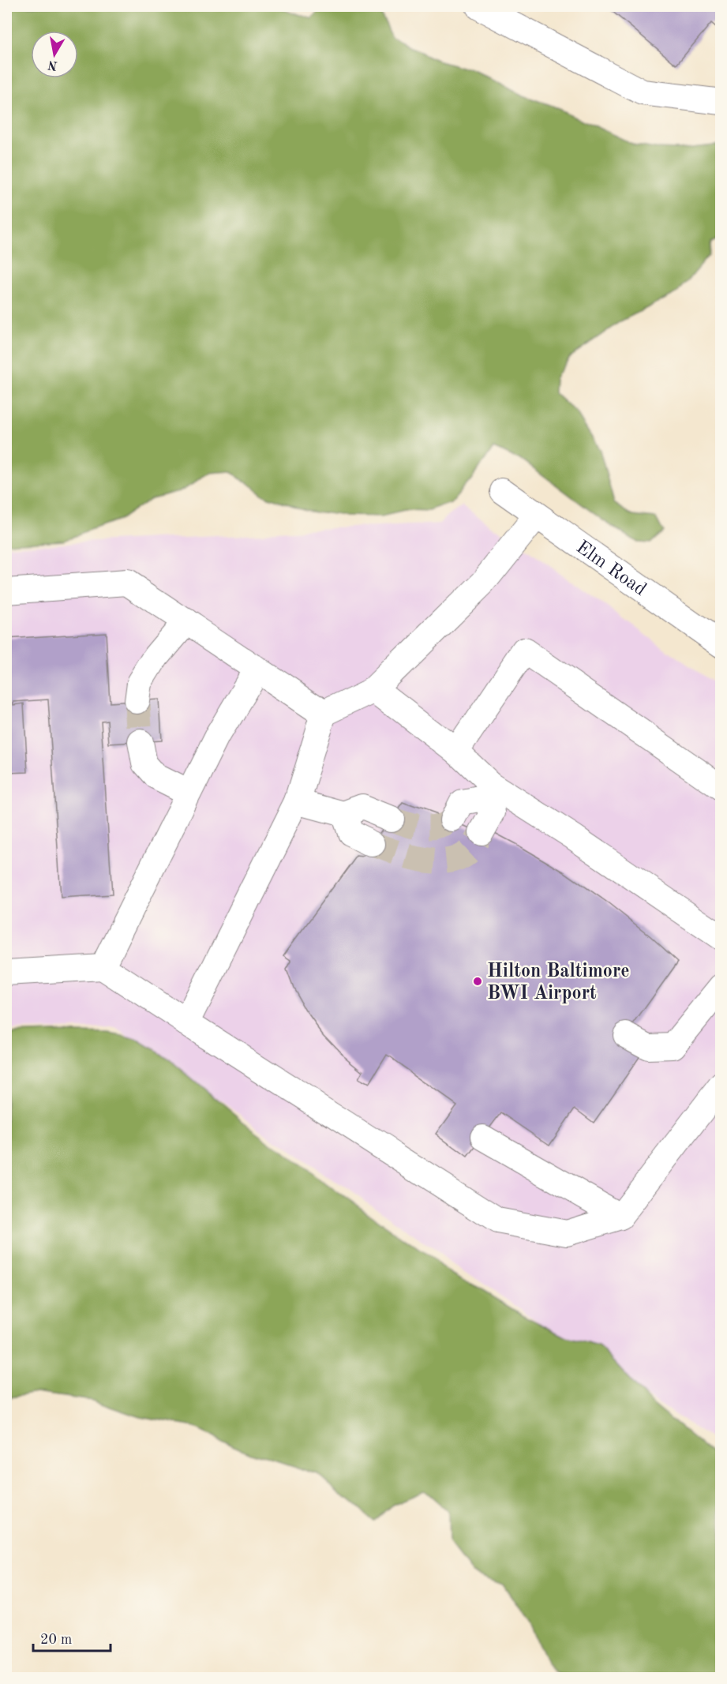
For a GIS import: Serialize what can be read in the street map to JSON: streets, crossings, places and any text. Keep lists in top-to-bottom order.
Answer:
{
  "streets": {
    "street": ["Elm Road"]
  },
  "places": ["Hilton Baltimore BWI Airport"],
  "scale_bar": "20 m",
  "north": "bottom"
}
